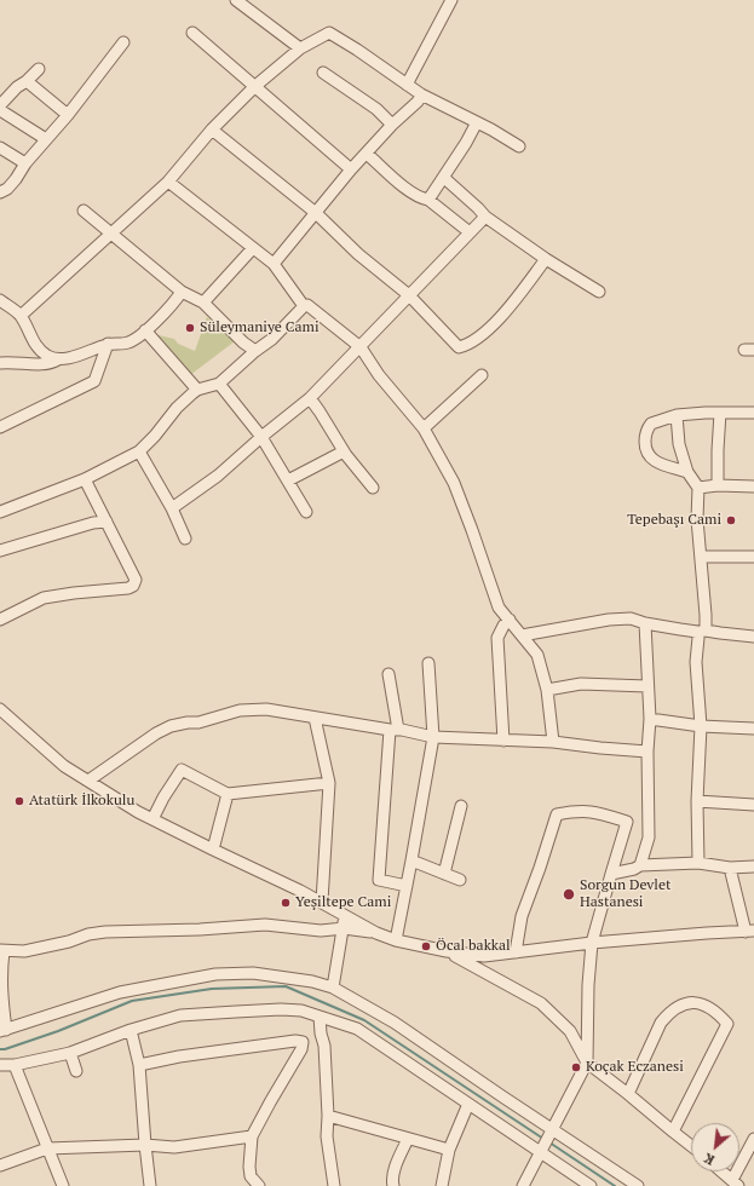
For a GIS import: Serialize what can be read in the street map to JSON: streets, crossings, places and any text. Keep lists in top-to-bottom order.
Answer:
{
  "places": [
    "Süleymaniye Cami",
    "Tepebaşı Cami",
    "Atatürk İlkokulu",
    "Sorgun Devlet Hastanesi",
    "Yeşiltepe Cami",
    "Öcal bakkal",
    "Koçak Eczanesi"
  ],
  "north": "bottom left"
}
